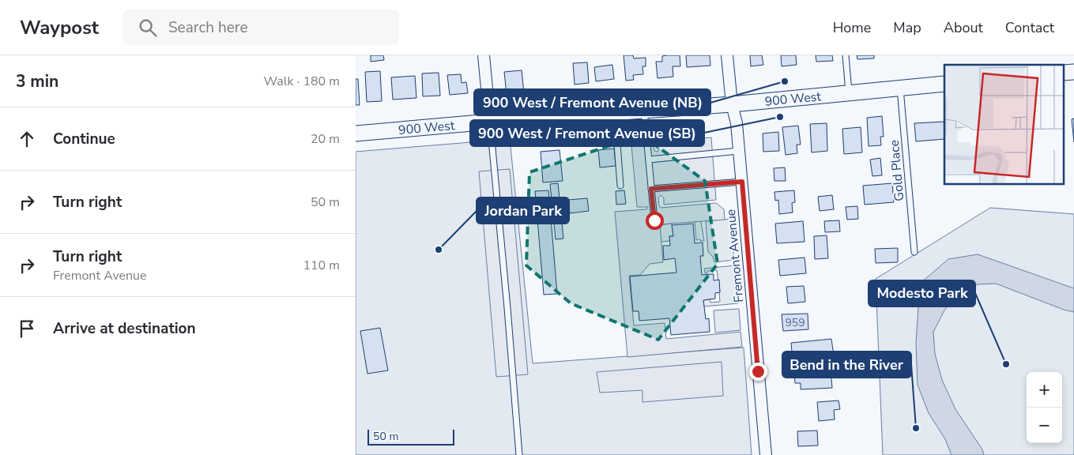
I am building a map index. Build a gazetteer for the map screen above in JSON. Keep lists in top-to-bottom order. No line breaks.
{"streets":{"main road":["900 West"],"street":["Fremont Avenue"],"lane":["Gold Place"]},"crossings":[["900 West","Gold Place"],["900 West","Fremont Avenue"]],"places":["900 West / Fremont Avenue (NB)","900 West / Fremont Avenue (SB)","Jordan Park","Modesto Park","Bend in the River"],"house_numbers":["959"],"scale_bar":"50 m","page":{"header":"Waypost","search":"Search here","nav":["Home","Map","About","Contact"],"heading":["3 min","Walk · 180 m"],"list":[["Continue","20 m"],["Turn right","50 m"],["Turn right","Fremont Avenue","110 m"],"Arrive at destination"],"map_buttons":["+","−"],"scale":"50 m"}}
